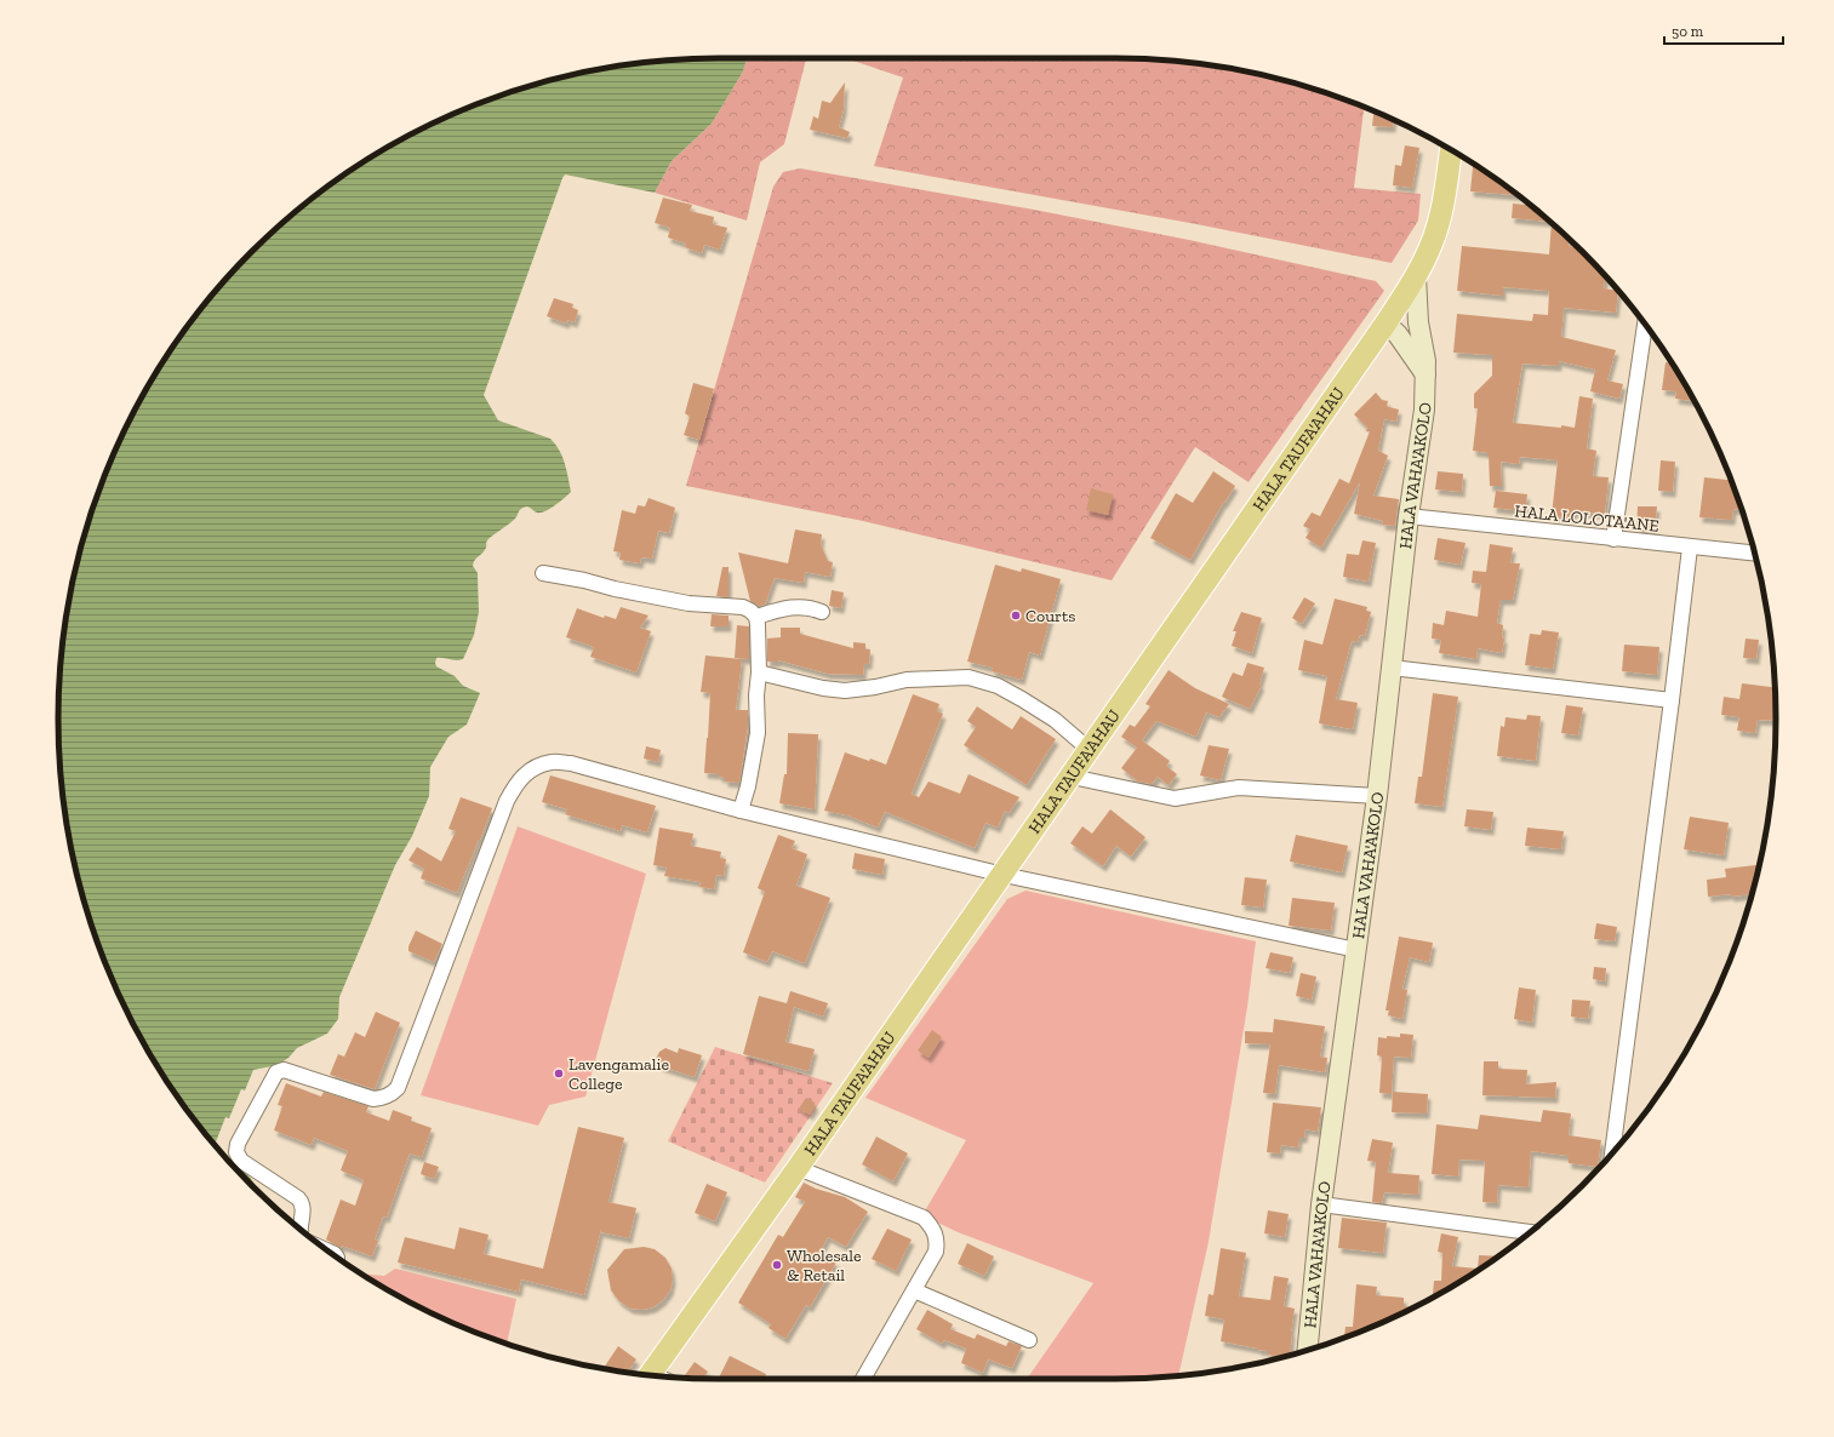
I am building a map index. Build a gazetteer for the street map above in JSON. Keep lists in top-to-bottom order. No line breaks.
{"streets":{"main road":["HALA TAUFA'AHAU","HALA VAHA'AKOLO"],"street":["HALA LOLOTA'ANE"]},"crossings":[["HALA TAUFA'AHAU","HALA VAHA'AKOLO"],["HALA VAHA'AKOLO","HALA LOLOTA'ANE"]],"places":["Courts","Lavengamalie College","Wholesale & Retail"],"scale_bar":"50 m"}
